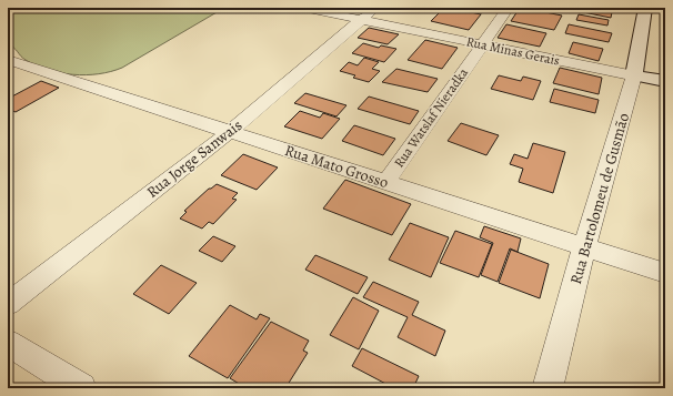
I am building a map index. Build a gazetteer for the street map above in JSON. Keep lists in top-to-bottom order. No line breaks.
{"streets":{"main road":["Rua Minas Gerais","Rua Bartolomeu de Gusmão"],"street":["Rua Watslaf Nieradka","Rua Jorge Sanwais","Rua Mato Grosso"]},"crossings":[["Rua Minas Gerais","Rua Watslaf Nieradka"],["Rua Minas Gerais","Rua Jorge Sanwais"],["Rua Minas Gerais","Rua Bartolomeu de Gusmão"],["Rua Watslaf Nieradka","Rua Mato Grosso"],["Rua Jorge Sanwais","Rua Mato Grosso"],["Rua Mato Grosso","Rua Bartolomeu de Gusmão"]]}
